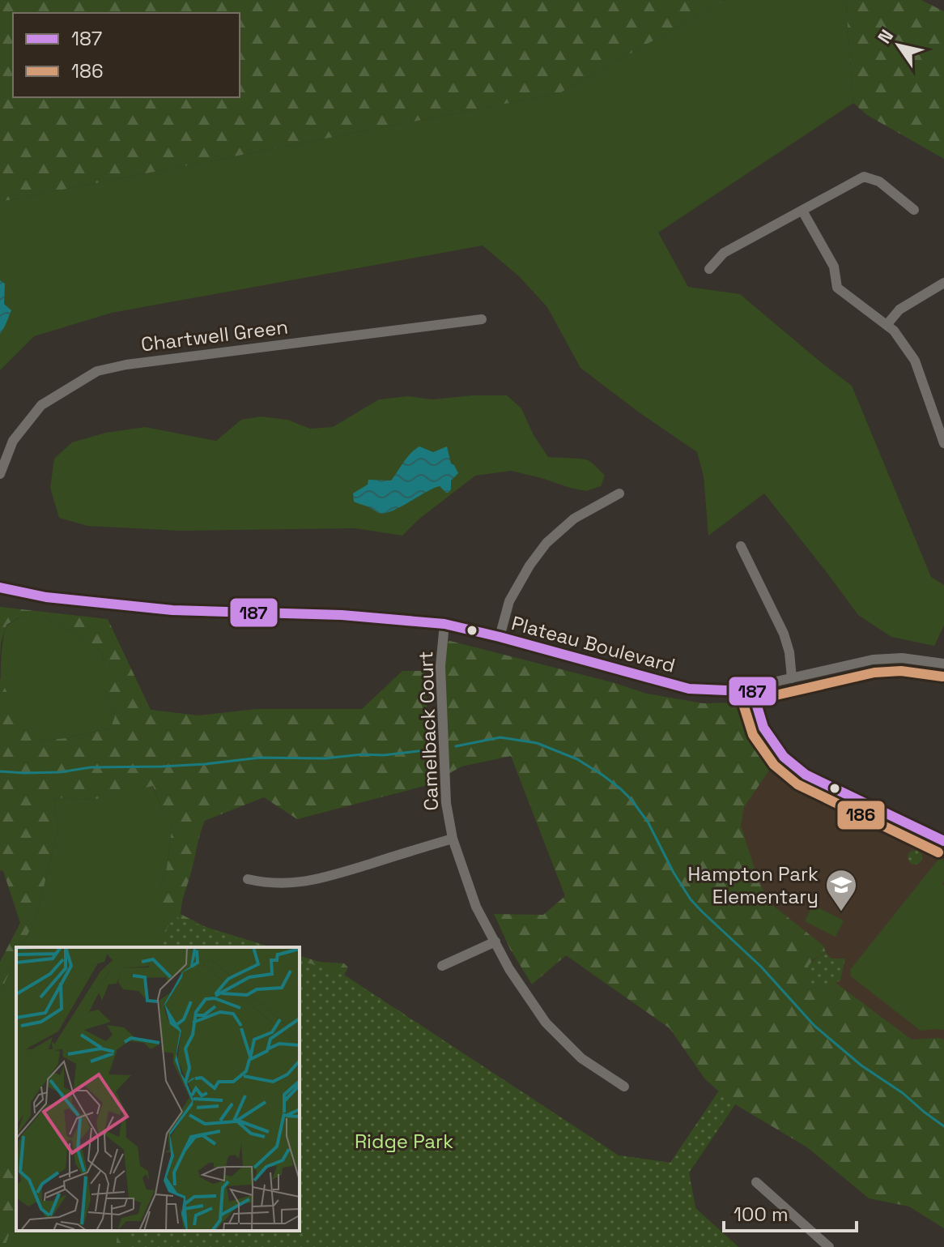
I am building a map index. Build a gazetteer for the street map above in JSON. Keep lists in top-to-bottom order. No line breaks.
{"streets":{"street":["Chartwell Green","Plateau Boulevard","Camelback Court"]},"crossings":[["Plateau Boulevard","Camelback Court"]],"parks":["Ridge Park"],"places":{"school or university":["Hampton Park Elementary"]},"lines":["transit line 187","transit line 186"],"legend":["187","186"],"scale_bar":"100 m","north":"top left"}
